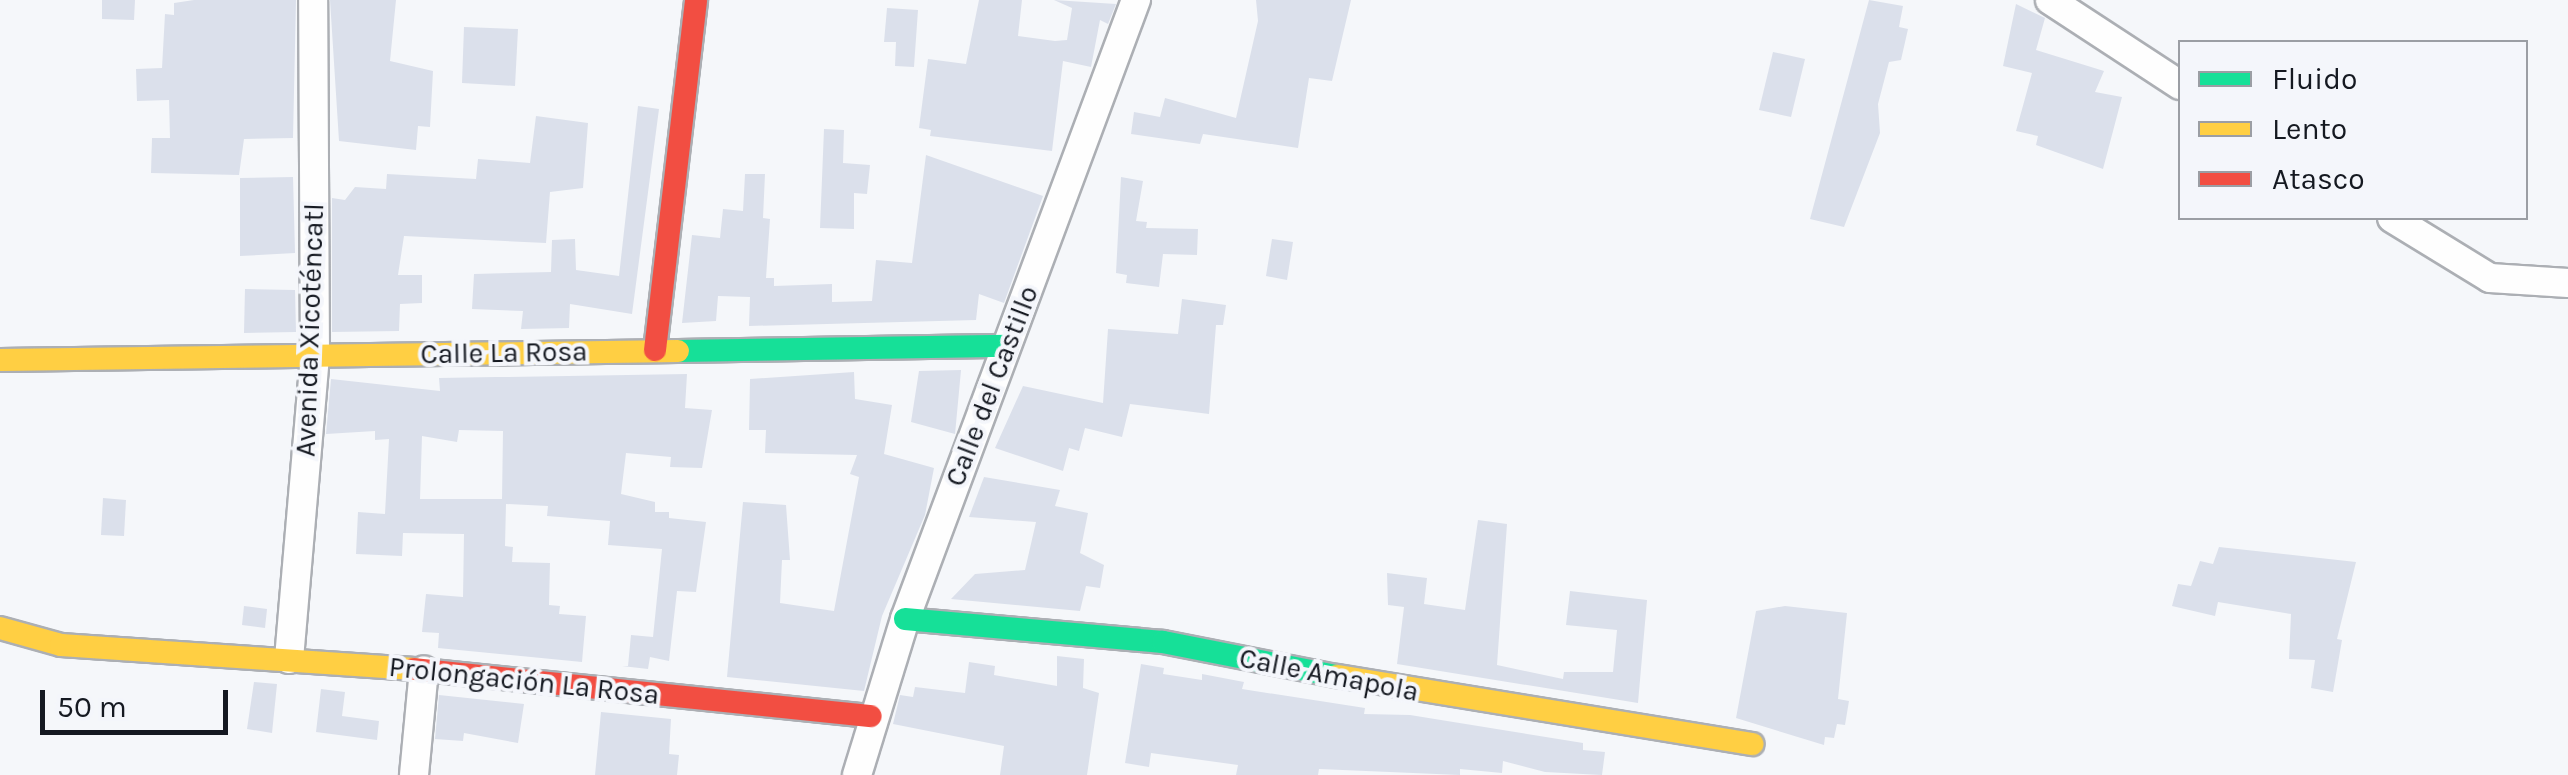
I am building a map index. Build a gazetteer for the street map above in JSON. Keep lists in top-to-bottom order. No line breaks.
{"streets":{"street":["Avenida Xicoténcatl","Calle La Rosa","Calle del Castillo","Calle Amapola","Prolongación La Rosa"]},"crossings":[["Avenida Xicoténcatl","Calle La Rosa"],["Avenida Xicoténcatl","Prolongación La Rosa"],["Calle La Rosa","Calle del Castillo"],["Calle del Castillo","Calle Amapola"],["Calle del Castillo","Prolongación La Rosa"]],"legend":["Fluido","Lento","Atasco"],"scale_bar":"50 m"}
